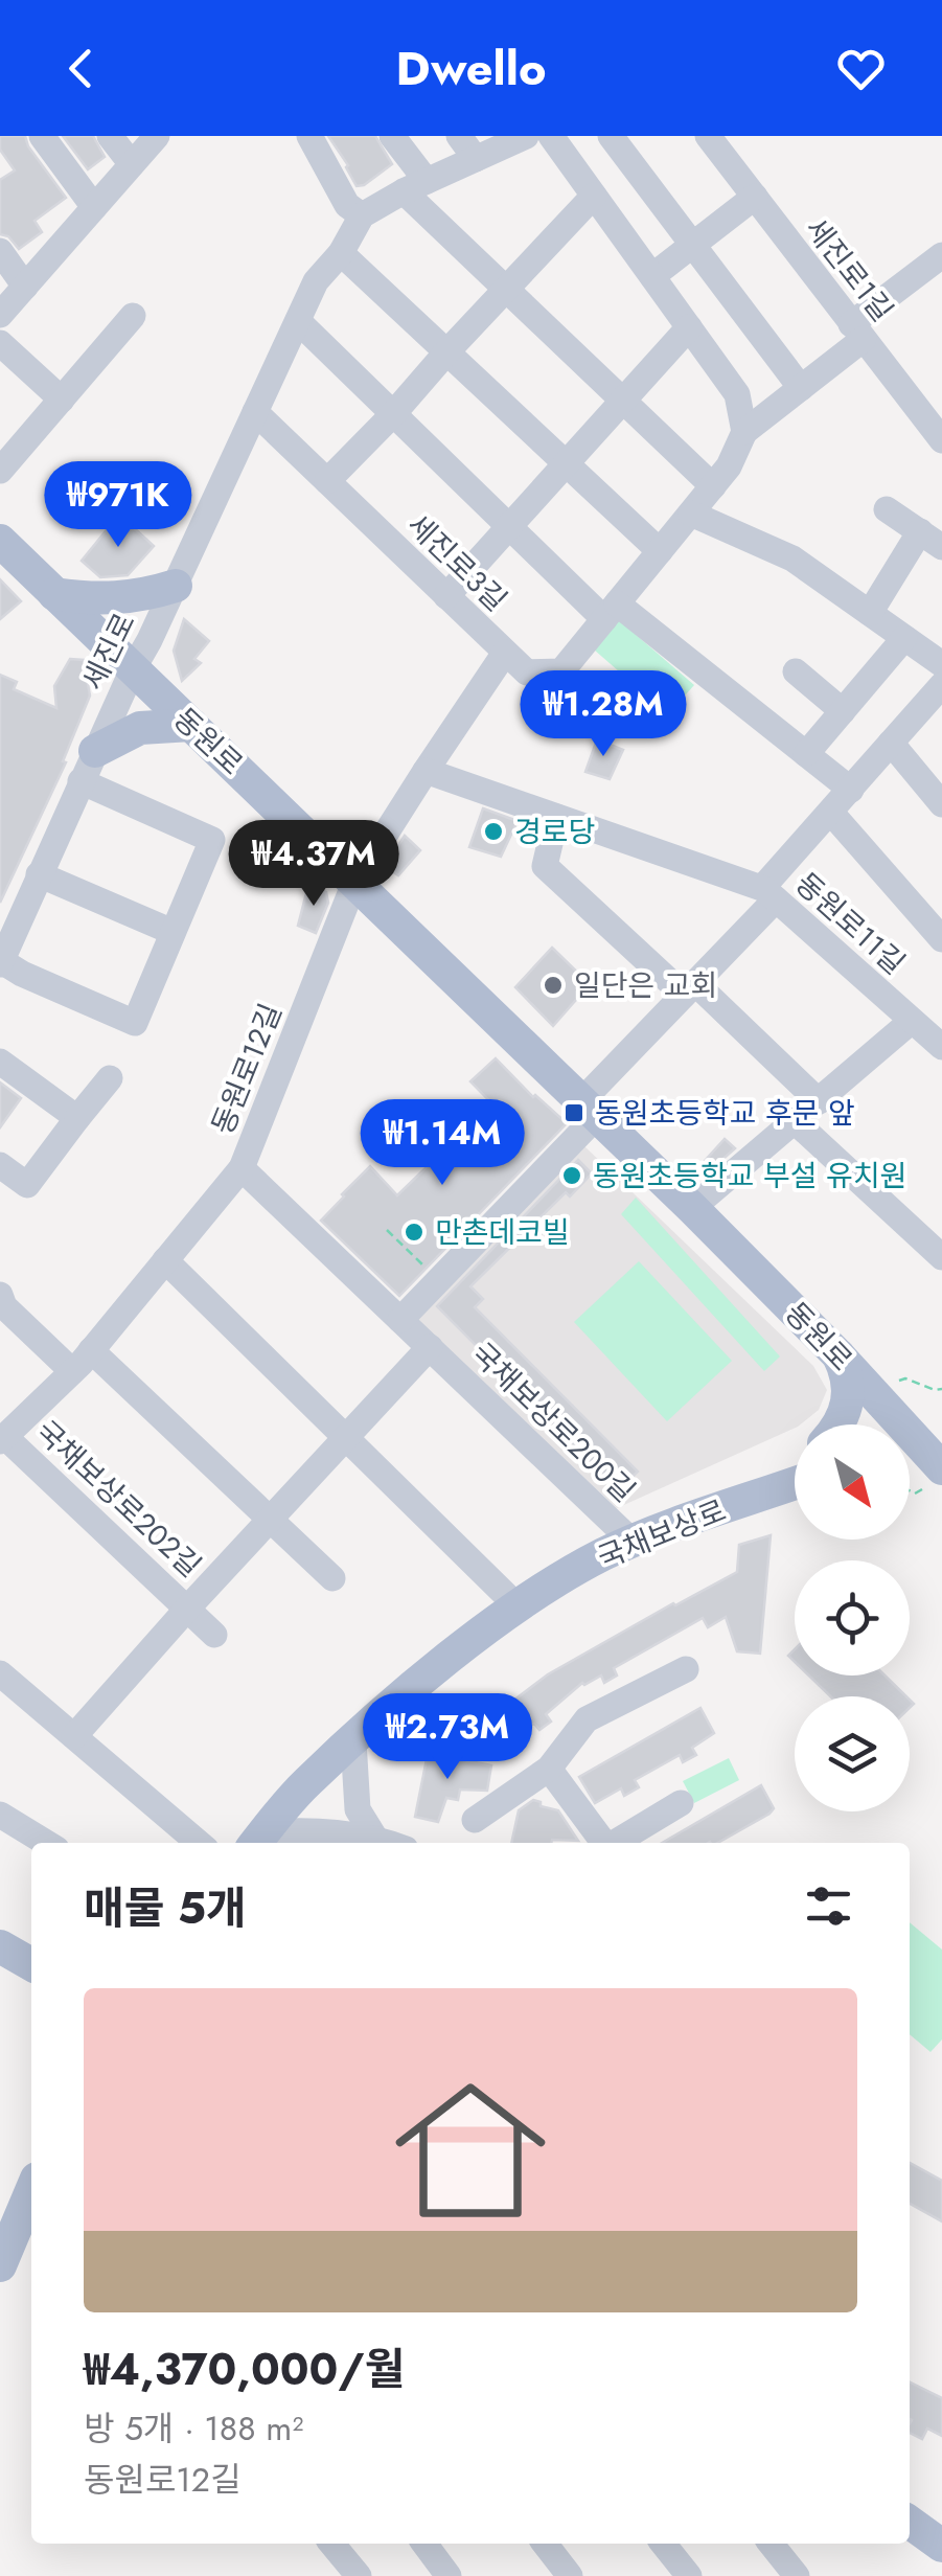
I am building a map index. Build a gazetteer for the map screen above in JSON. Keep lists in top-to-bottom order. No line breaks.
{"streets":{"main road":["동원로","국채보상로"],"street":["세진로1길","세진로3길","세진로","동원로11길","동원로12길","국채보상로200길","국채보상로202길"]},"crossings":[["세진로3길","세진로"],["세진로","동원로"],["동원로","동원로12길"],["동원로12길","국채보상로200길"],["동원로12길","국채보상로202길"],["국채보상로200길","국채보상로202길"],["국채보상로200길","국채보상로"]],"places":{"other":["경로당","일단은 교회","동원초등학교 부설 유치원","만촌데코빌"],"transit":["동원초등학교 후문 앞"]},"north":"bottom right","page":{"header":"Dwello","price":["₩971K","₩1.28M","₩4.37M","₩1.14M","₩2.73M"],"heading":"매물 5개","list":[{"name":"₩4,370,000/월","note":"방 5개 · 188 m² · 동원로12길"}]}}
